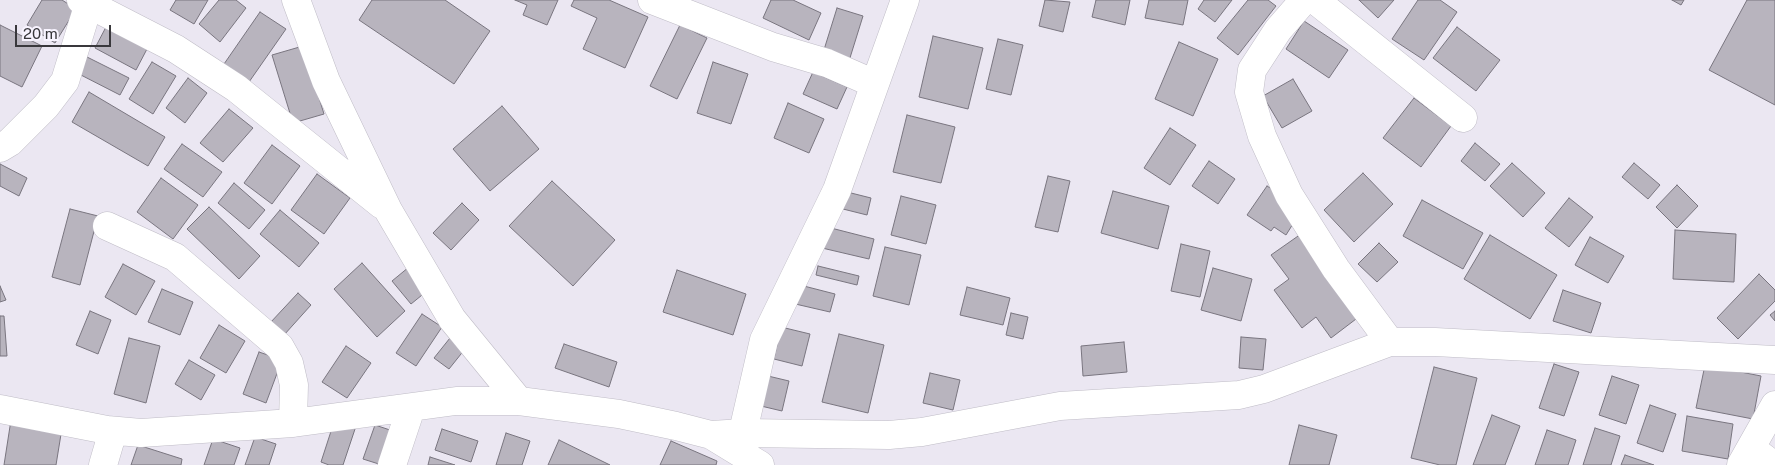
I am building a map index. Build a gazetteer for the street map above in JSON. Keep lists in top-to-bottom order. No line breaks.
{"scale_bar":"20 m"}
